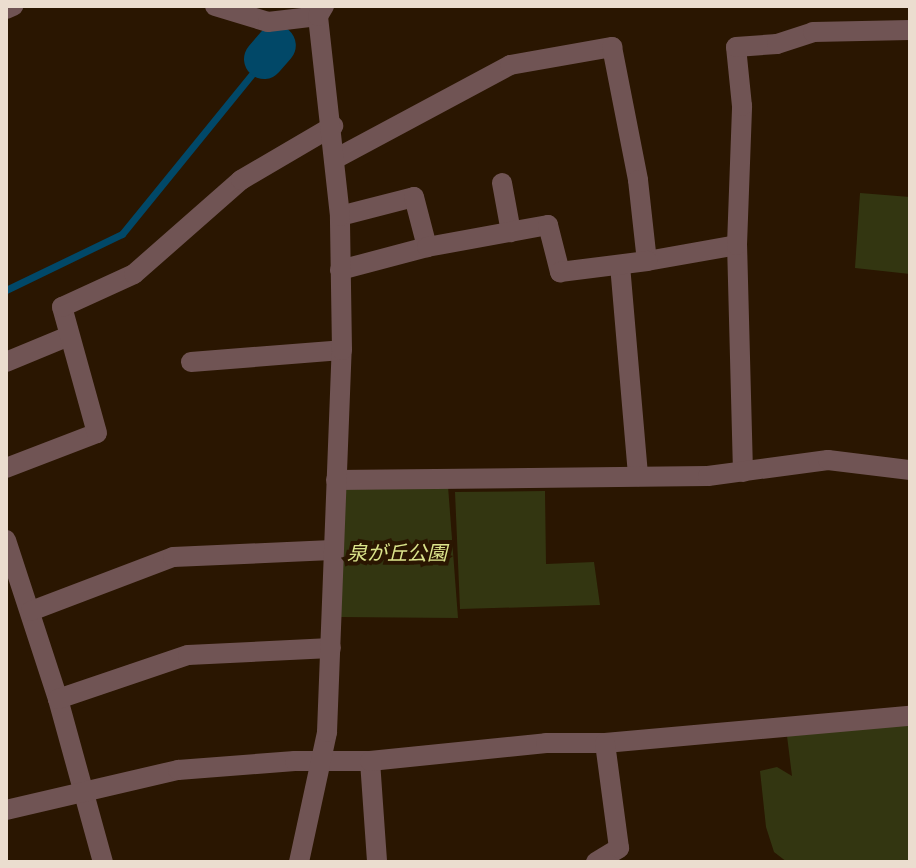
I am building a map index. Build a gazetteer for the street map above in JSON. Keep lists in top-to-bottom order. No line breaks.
{"parks":["泉が丘公園"]}
